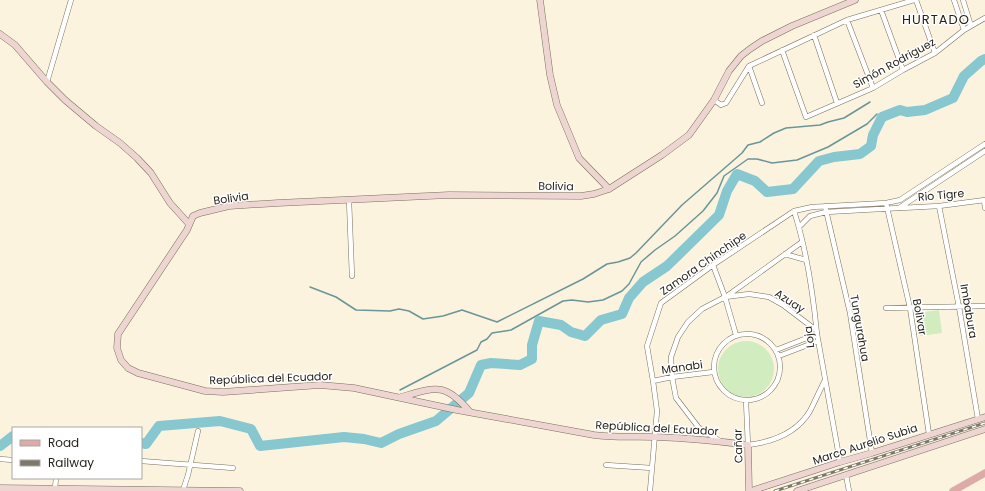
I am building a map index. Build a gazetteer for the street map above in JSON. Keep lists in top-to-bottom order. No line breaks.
{"streets":{"street":["Simón Rodriguez","Bolivia","Rio Tigre","Zamora Chinchipe","Azuay","Imbabura","Bolivar","Tungurahua","Loja","Manabi","República del Ecuador","Marco Aurelio Subia","Cañar"]},"crossings":[["Bolivia","República del Ecuador"],["Rio Tigre","Imbabura"],["Rio Tigre","Bolivar"],["Rio Tigre","Tungurahua"],["Rio Tigre","Loja"],["Zamora Chinchipe","Loja"],["Zamora Chinchipe","Manabi"],["Zamora Chinchipe","República del Ecuador"],["Azuay","Loja"],["Azuay","Manabi"],["Azuay","República del Ecuador"],["Imbabura","Marco Aurelio Subia"],["Bolivar","Marco Aurelio Subia"],["Tungurahua","Marco Aurelio Subia"],["Loja","Marco Aurelio Subia"],["Manabi","Cañar"],["República del Ecuador","Cañar"],["Marco Aurelio Subia","Cañar"]],"districts":["HURTADO"],"legend":["Road","Railway"]}
